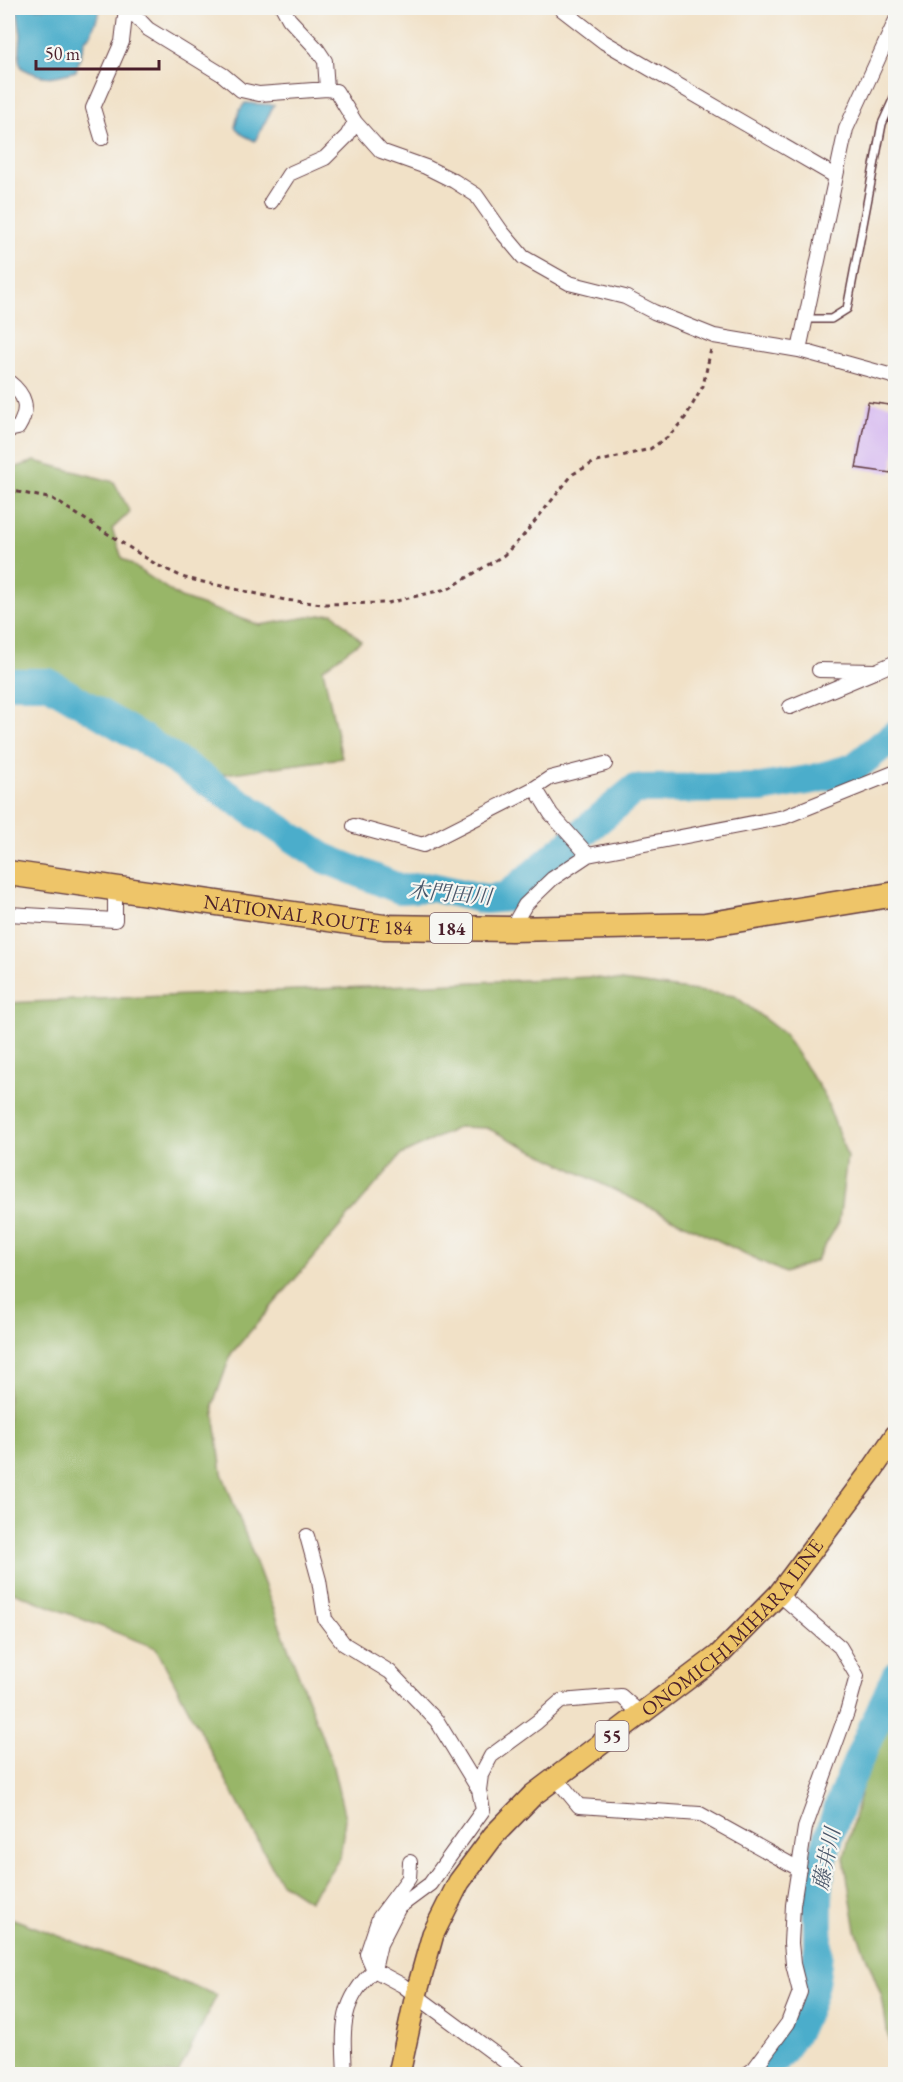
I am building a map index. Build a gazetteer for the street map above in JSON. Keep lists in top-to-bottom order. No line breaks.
{"streets":{"highway":["NATIONAL ROUTE 184","184"],"main road":["ONOMICHI MIHARA LINE","55"]},"water":["木門田川","藤井川"],"scale_bar":"50 m"}
